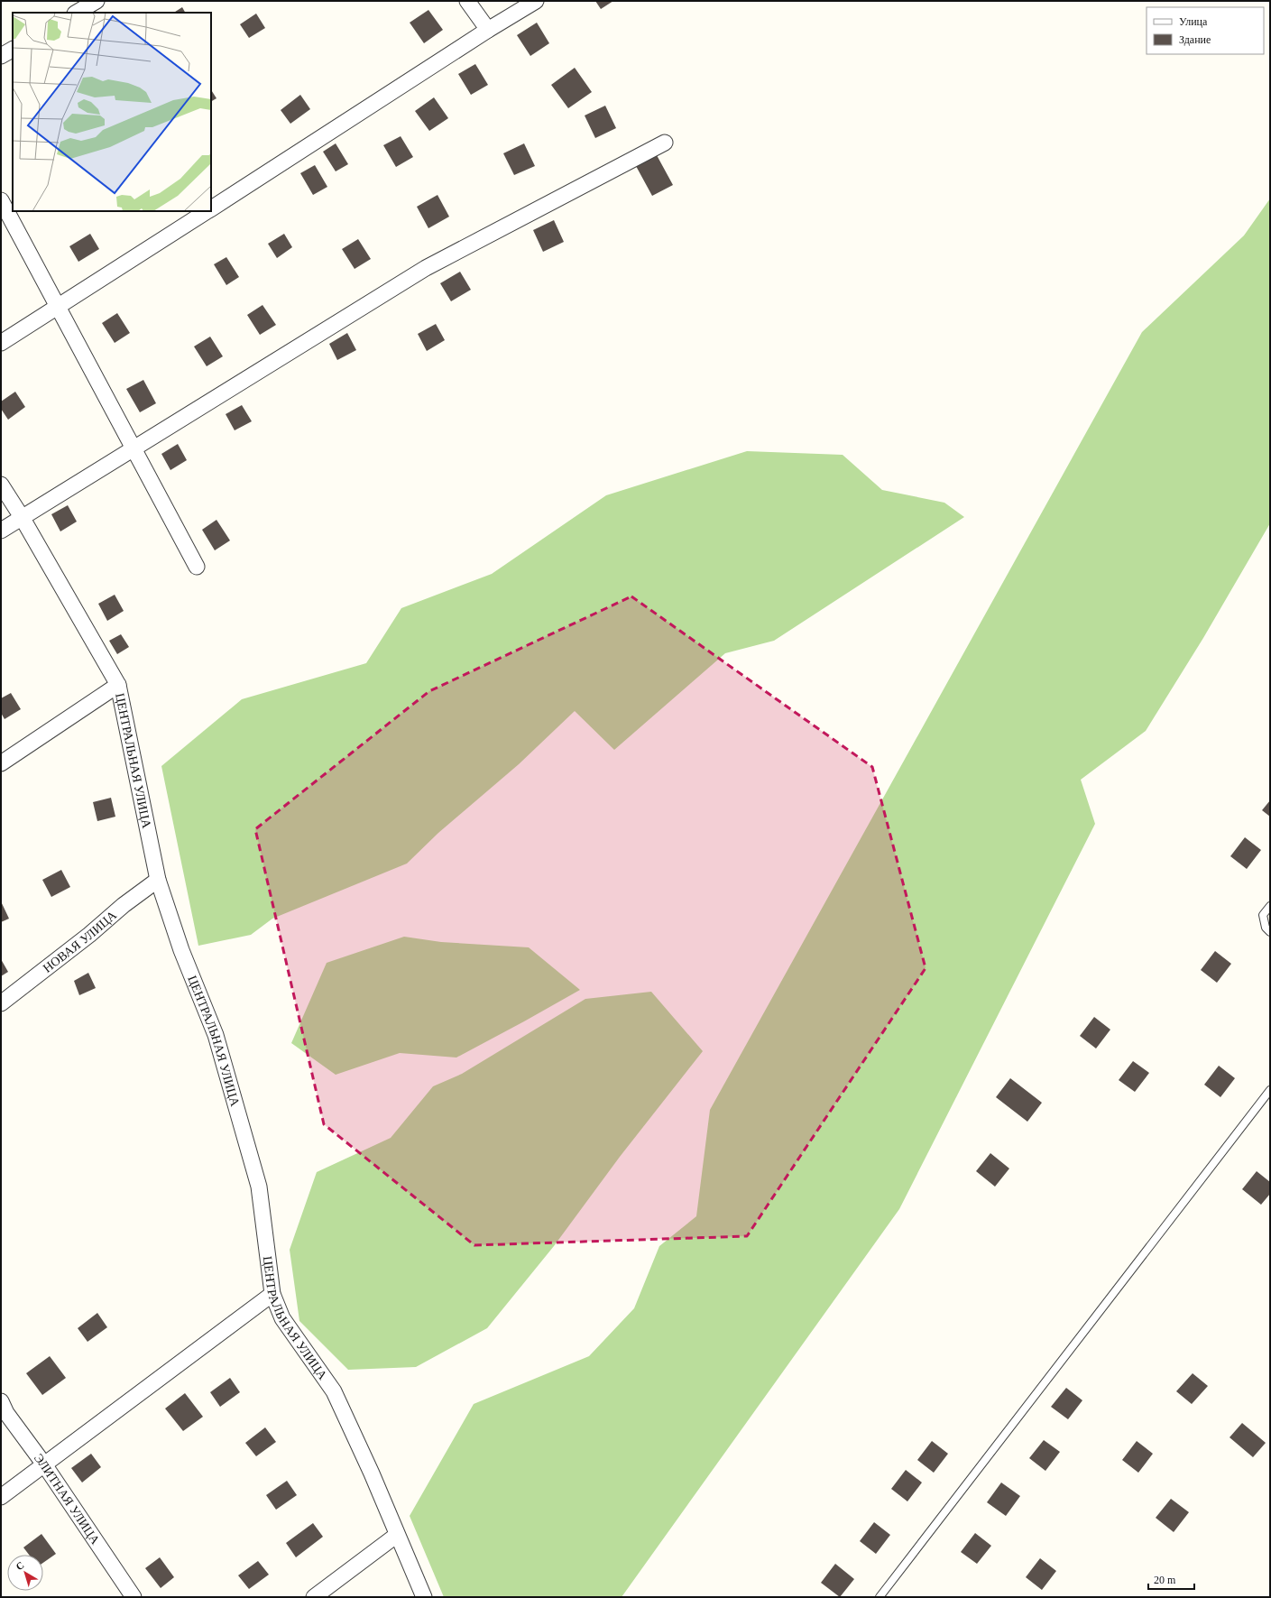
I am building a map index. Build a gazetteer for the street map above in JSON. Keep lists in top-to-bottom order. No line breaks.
{"streets":{"street":["ЦЕНТРАЛЬНАЯ УЛИЦА","НОВАЯ УЛИЦА","ЭЛИТНАЯ УЛИЦА"]},"crossings":[["ЦЕНТРАЛЬНАЯ УЛИЦА","НОВАЯ УЛИЦА"]],"legend":["Улица","Здание"],"scale_bar":"20 m","north":"top left"}
